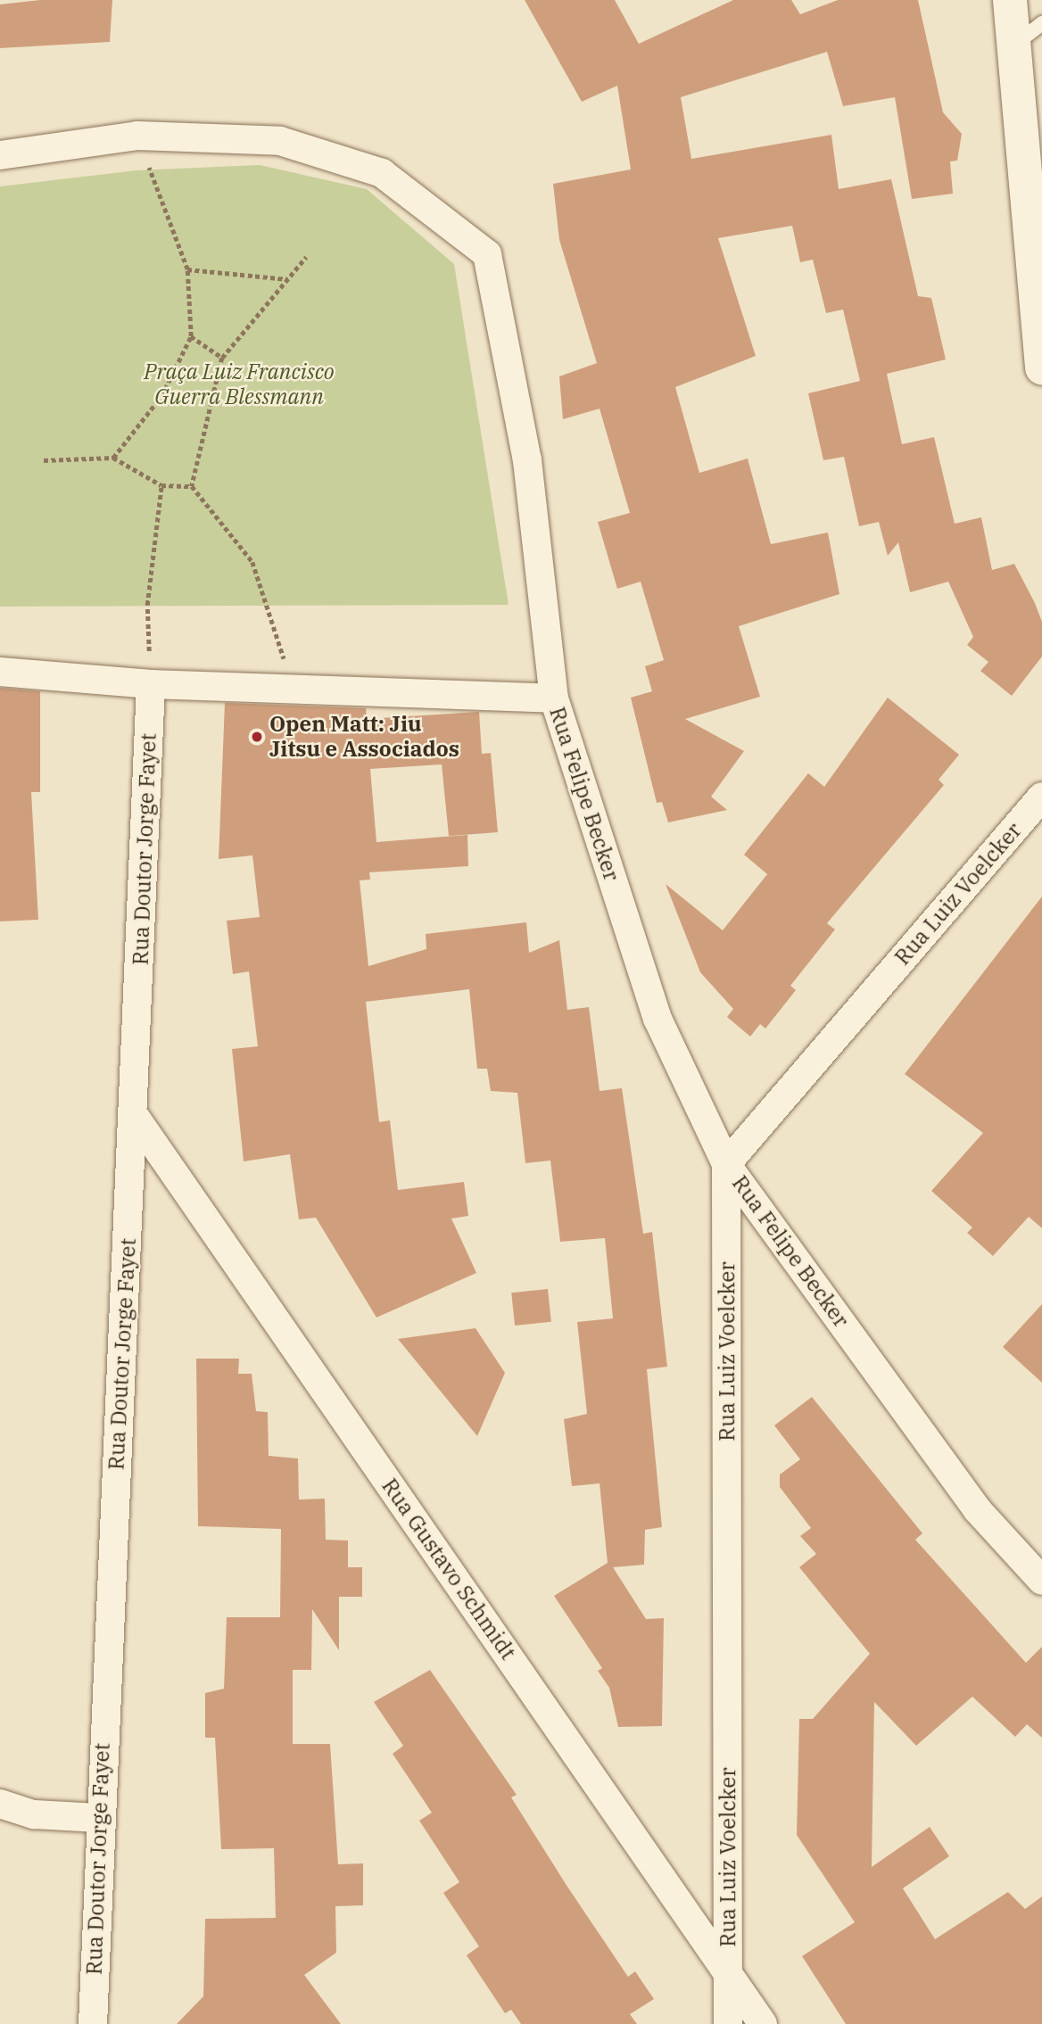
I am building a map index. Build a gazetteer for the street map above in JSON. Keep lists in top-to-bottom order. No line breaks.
{"streets":{"street":["Rua Felipe Becker","Rua Doutor Jorge Fayet","Rua Luiz Voelcker","Rua Gustavo Schmidt"]},"crossings":[["Rua Felipe Becker","Rua Luiz Voelcker"],["Rua Doutor Jorge Fayet","Rua Gustavo Schmidt"],["Rua Luiz Voelcker","Rua Gustavo Schmidt"]],"parks":["Praça Luiz Francisco Guerra Blessmann"],"places":["Open Matt: Jiu Jitsu e Associados"]}
